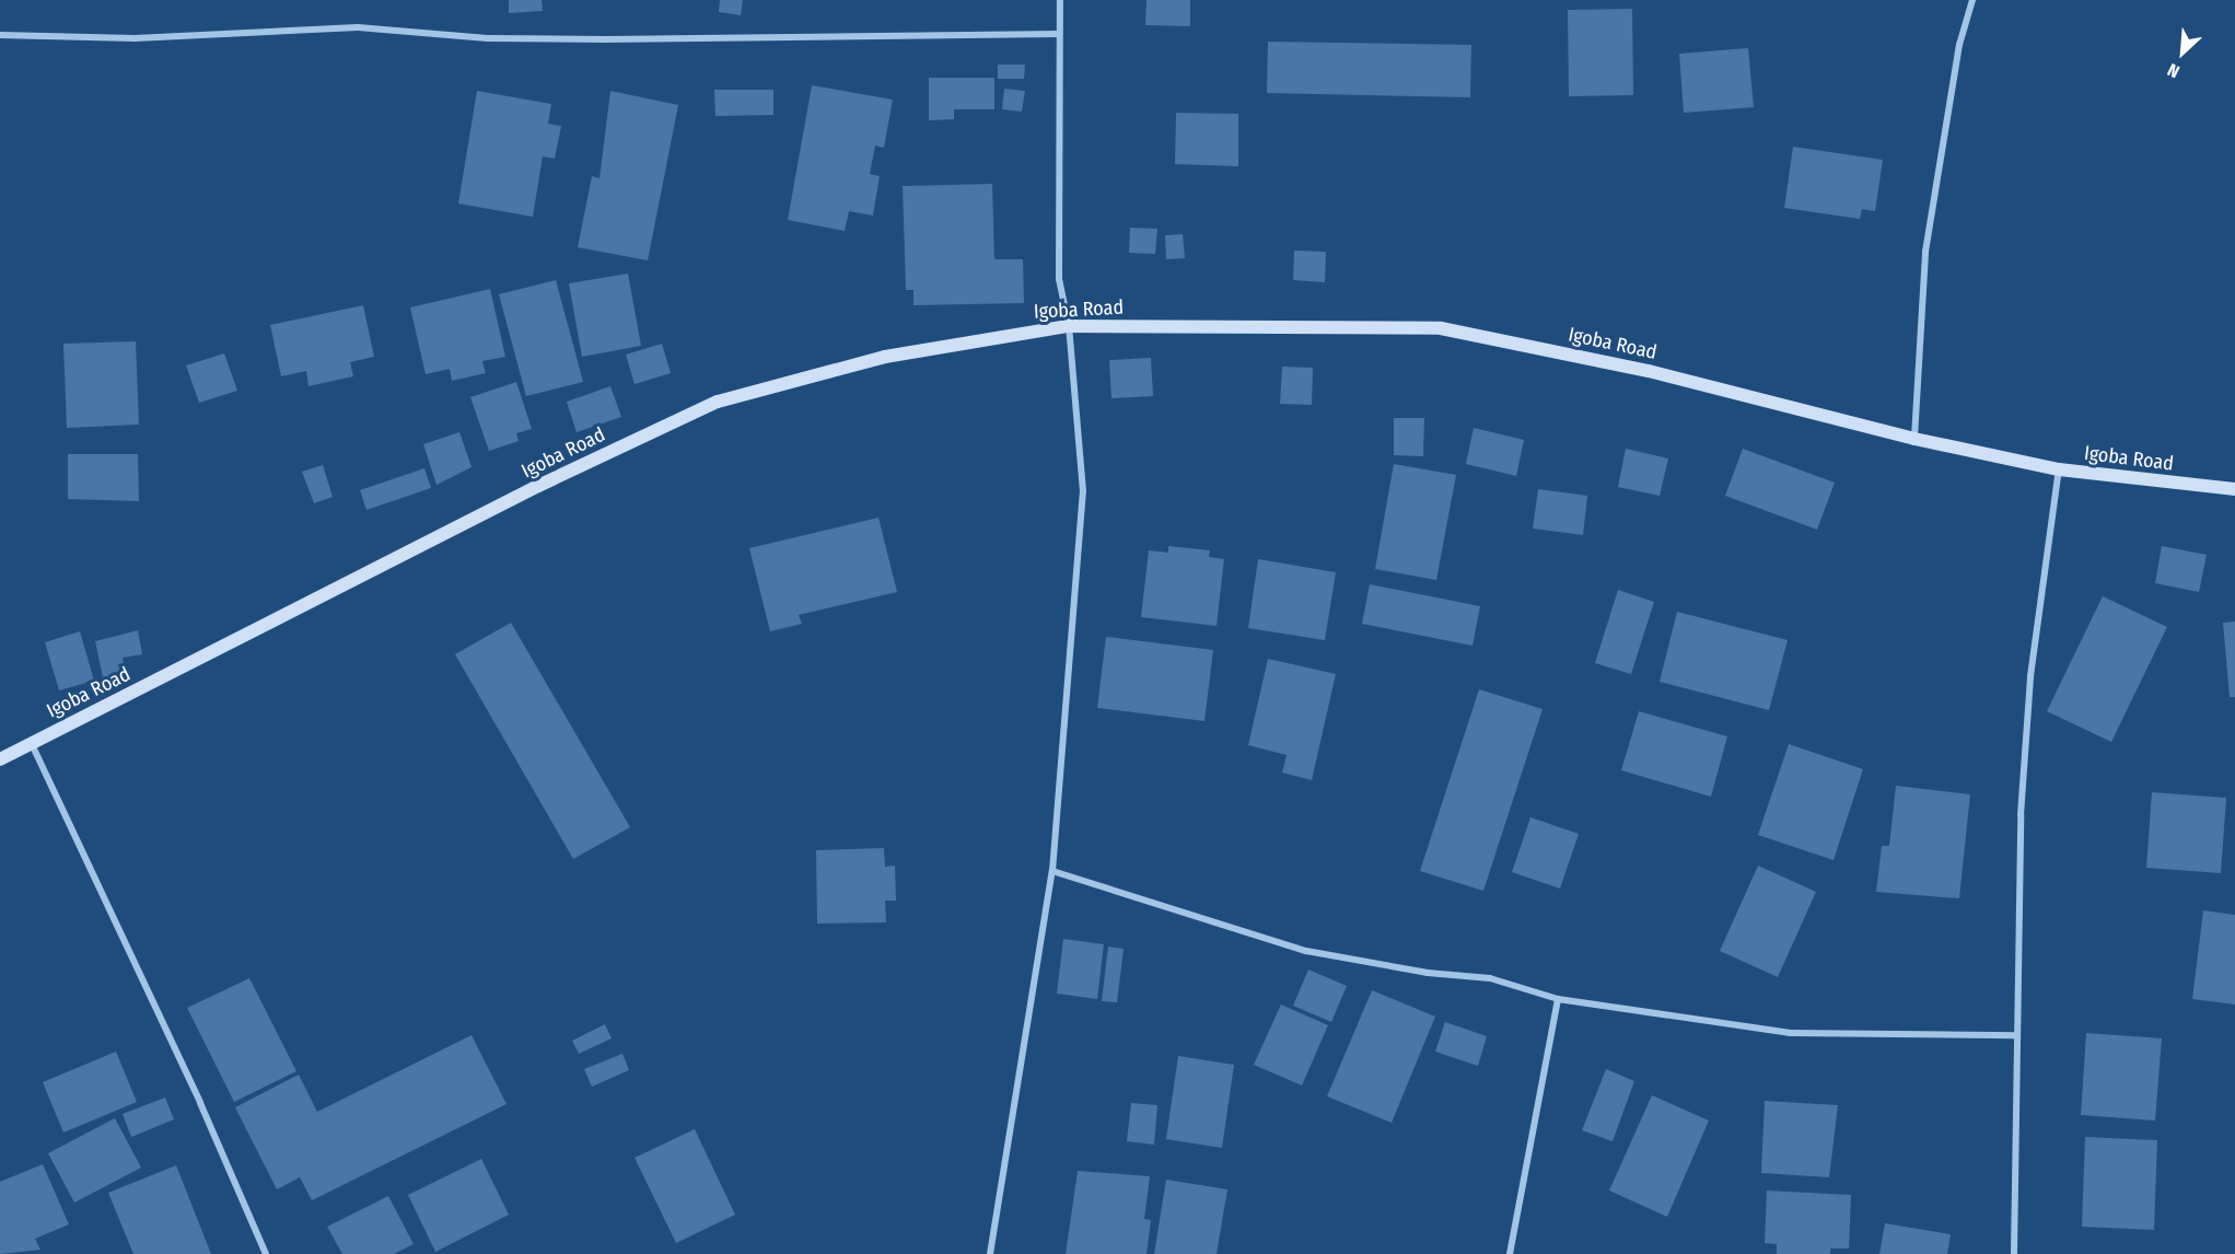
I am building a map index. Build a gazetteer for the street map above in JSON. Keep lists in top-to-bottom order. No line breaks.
{"streets":{"street":["Igoba Road"]},"north":"bottom left"}
